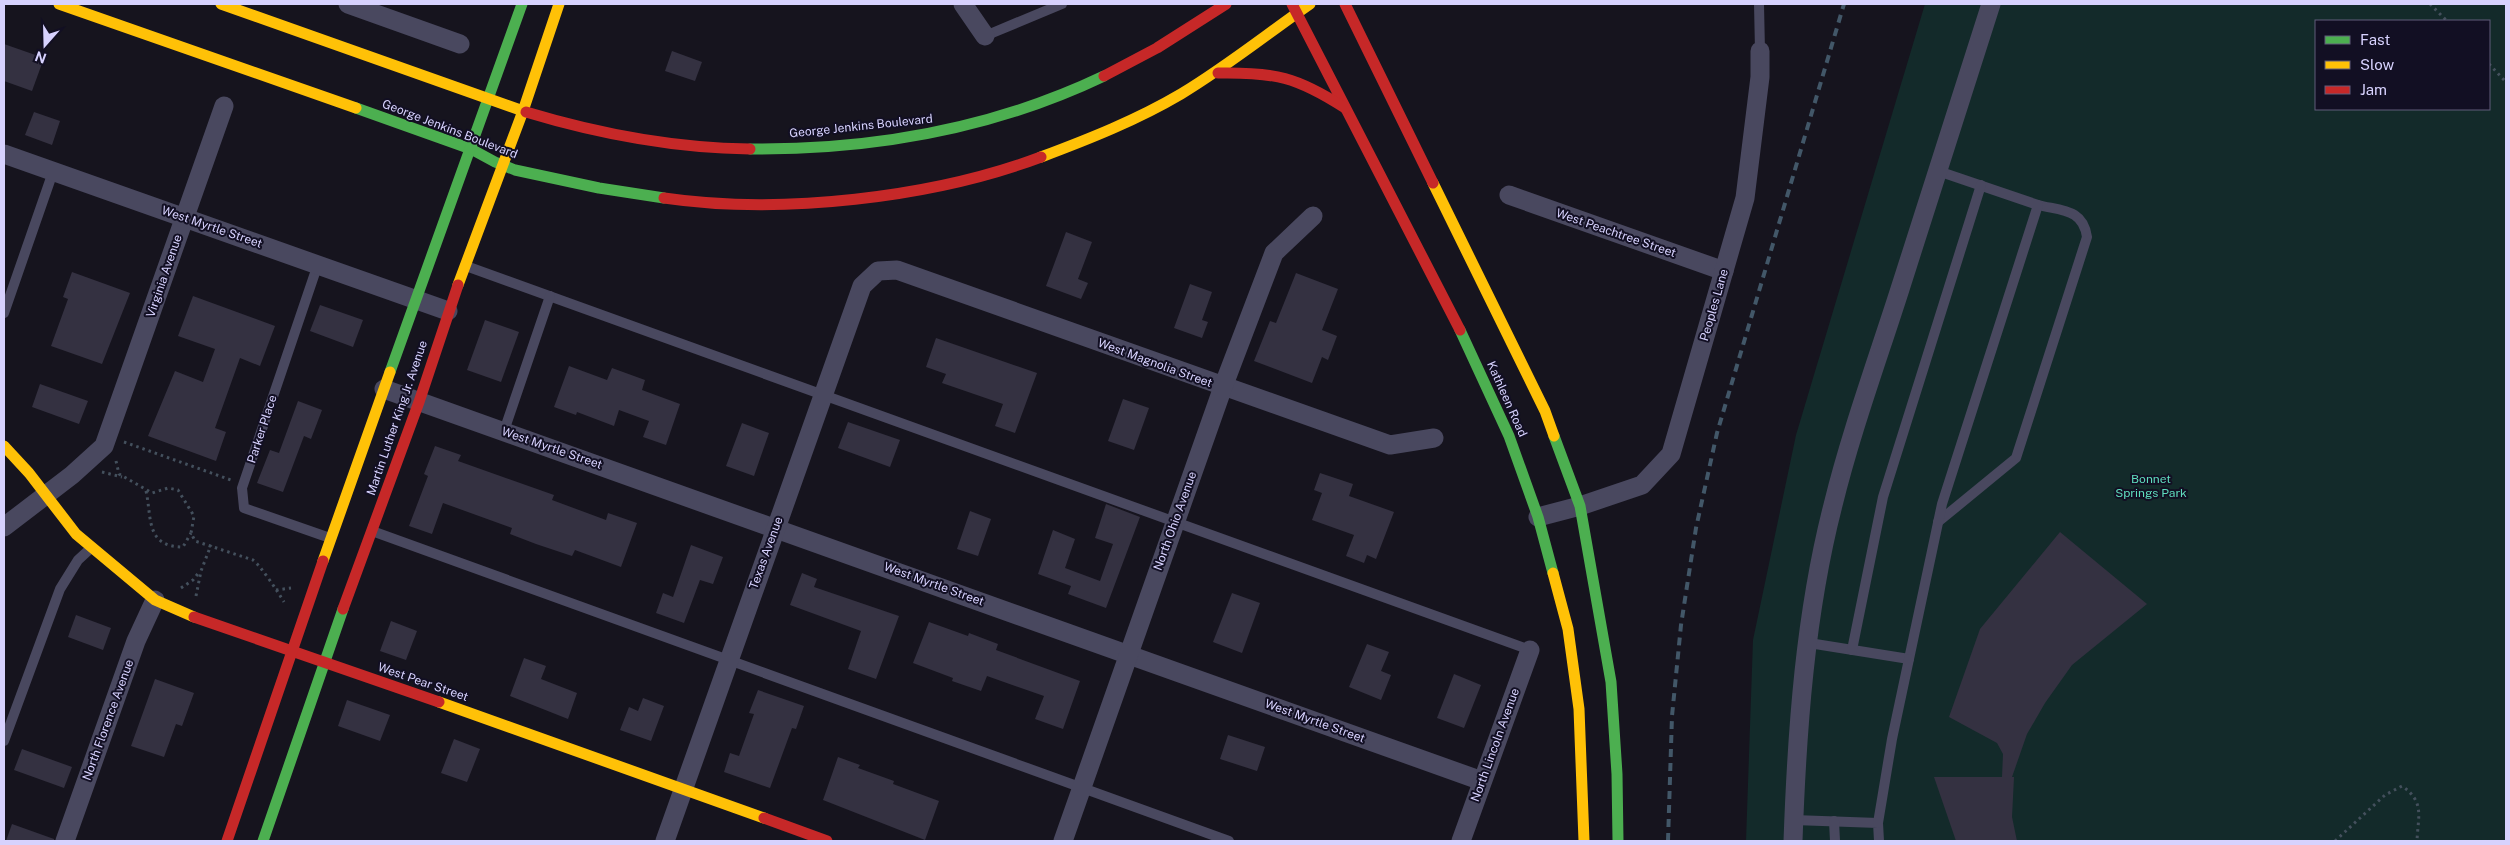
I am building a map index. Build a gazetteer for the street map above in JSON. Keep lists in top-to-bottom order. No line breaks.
{"streets":{"main road":["George Jenkins Boulevard","Kathleen Road","Martin Luther King Jr. Avenue","West Pear Street"],"street":["West Myrtle Street","West Peachtree Street","Virginia Avenue","Peoples Lane","West Magnolia Street","North Ohio Avenue","Texas Avenue","North Florence Avenue","North Lincoln Avenue"],"lane":["Parker Place"]},"crossings":[["George Jenkins Boulevard","Kathleen Road"],["George Jenkins Boulevard","Martin Luther King Jr. Avenue"],["West Myrtle Street","Virginia Avenue"],["West Myrtle Street","Martin Luther King Jr. Avenue"],["West Myrtle Street","Parker Place"],["West Myrtle Street","North Ohio Avenue"],["West Myrtle Street","Texas Avenue"],["West Myrtle Street","North Lincoln Avenue"],["West Peachtree Street","Peoples Lane"],["Peoples Lane","Kathleen Road"],["West Magnolia Street","North Ohio Avenue"],["West Magnolia Street","Texas Avenue"],["Martin Luther King Jr. Avenue","Parker Place"],["Martin Luther King Jr. Avenue","West Pear Street"],["Texas Avenue","West Pear Street"],["West Pear Street","North Florence Avenue"]],"parks":["Bonnet Springs Park"],"legend":["Fast","Slow","Jam"],"north":"bottom"}
